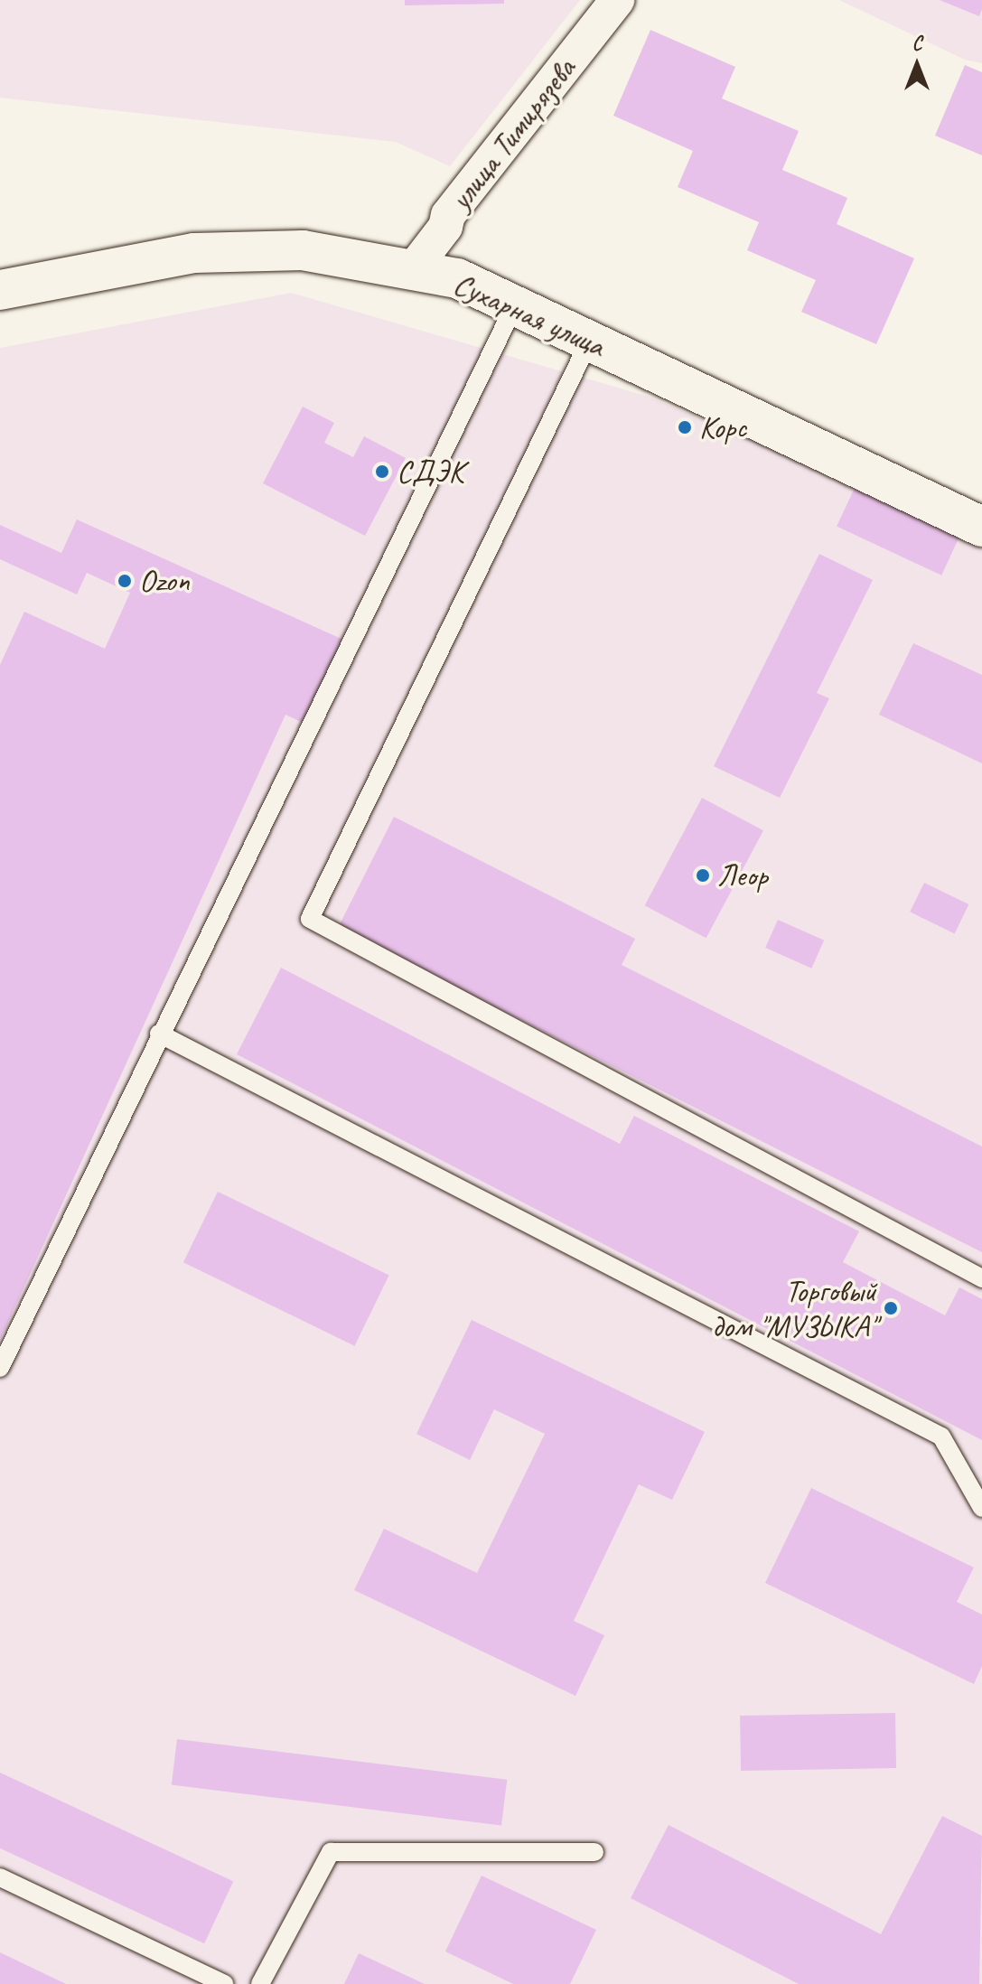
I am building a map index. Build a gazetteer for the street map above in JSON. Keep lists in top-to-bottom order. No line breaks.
{"streets":{"street":["улица Тимирязева","Сухарная улица"]},"crossings":[["улица Тимирязева","Сухарная улица"]],"places":["Корс","СДЭК","Ozon","Леор","Торговый дом \"МУЗЫКА\""],"north":"top"}
